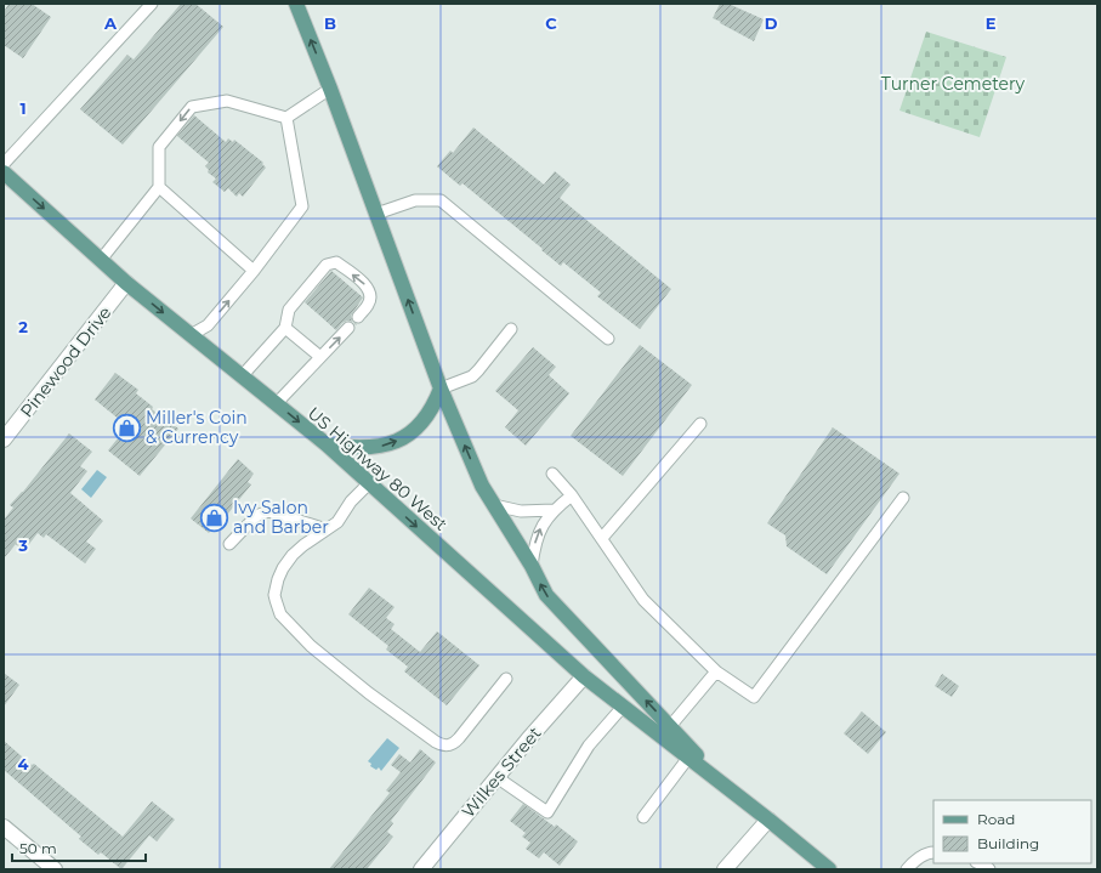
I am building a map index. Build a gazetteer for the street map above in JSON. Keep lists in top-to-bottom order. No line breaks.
{"streets":{"main road":["US Highway 80 West"],"street":["Pinewood Drive","Wilkes Street"]},"crossings":[["Pinewood Drive","US Highway 80 West"],["US Highway 80 West","Wilkes Street"]],"parks":["Turner Cemetery"],"places":{"shop":["Miller's Coin & Currency","Ivy Salon and Barber"]},"legend":["Road","Building"],"scale_bar":"50 m","grid":{"columns":["A","B","C","D","E"],"rows":["1","2","3","4"]}}
